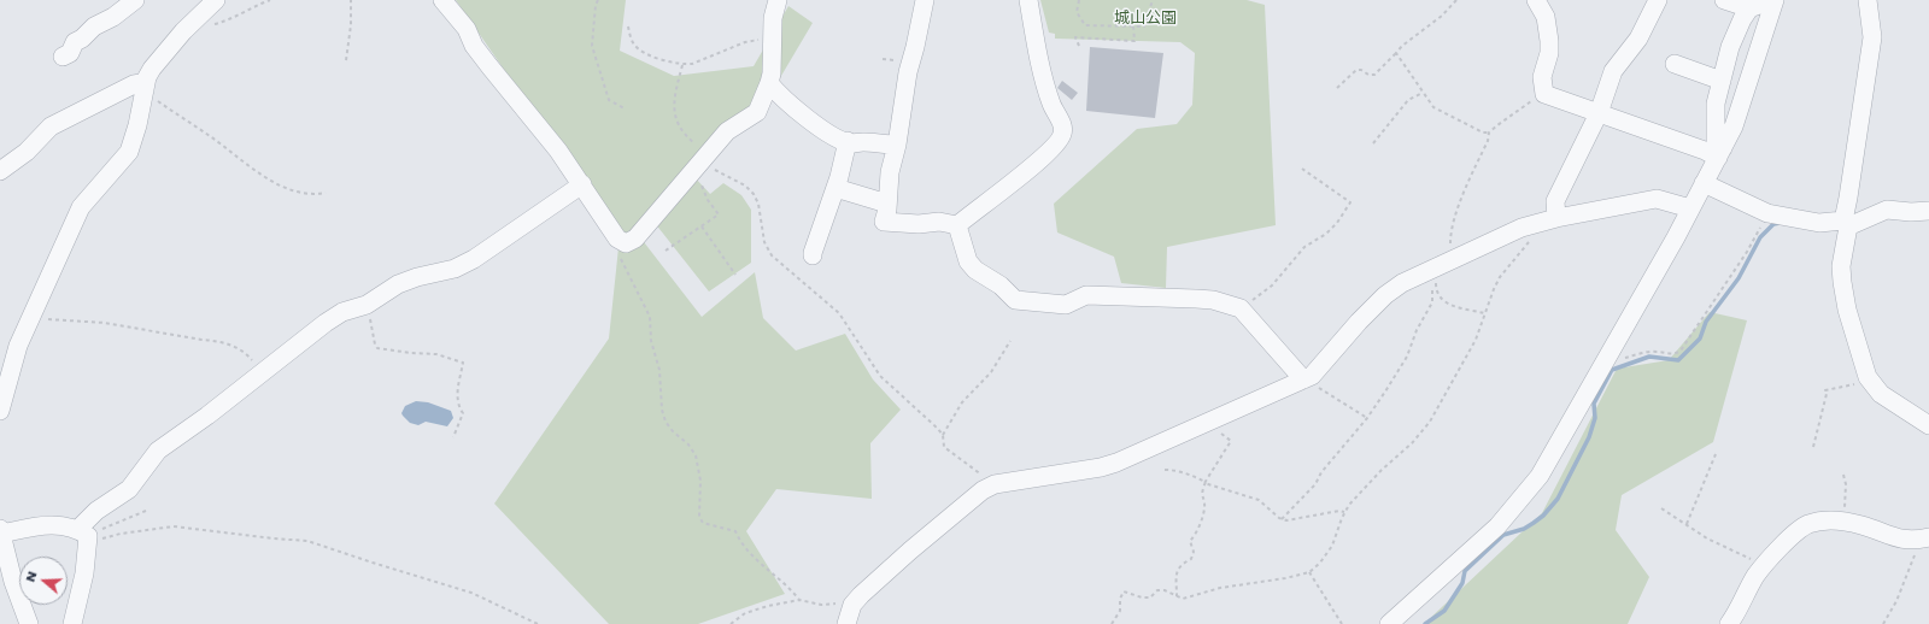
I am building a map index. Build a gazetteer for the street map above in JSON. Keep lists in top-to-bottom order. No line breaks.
{"parks":["城山公園"],"north":"left"}
